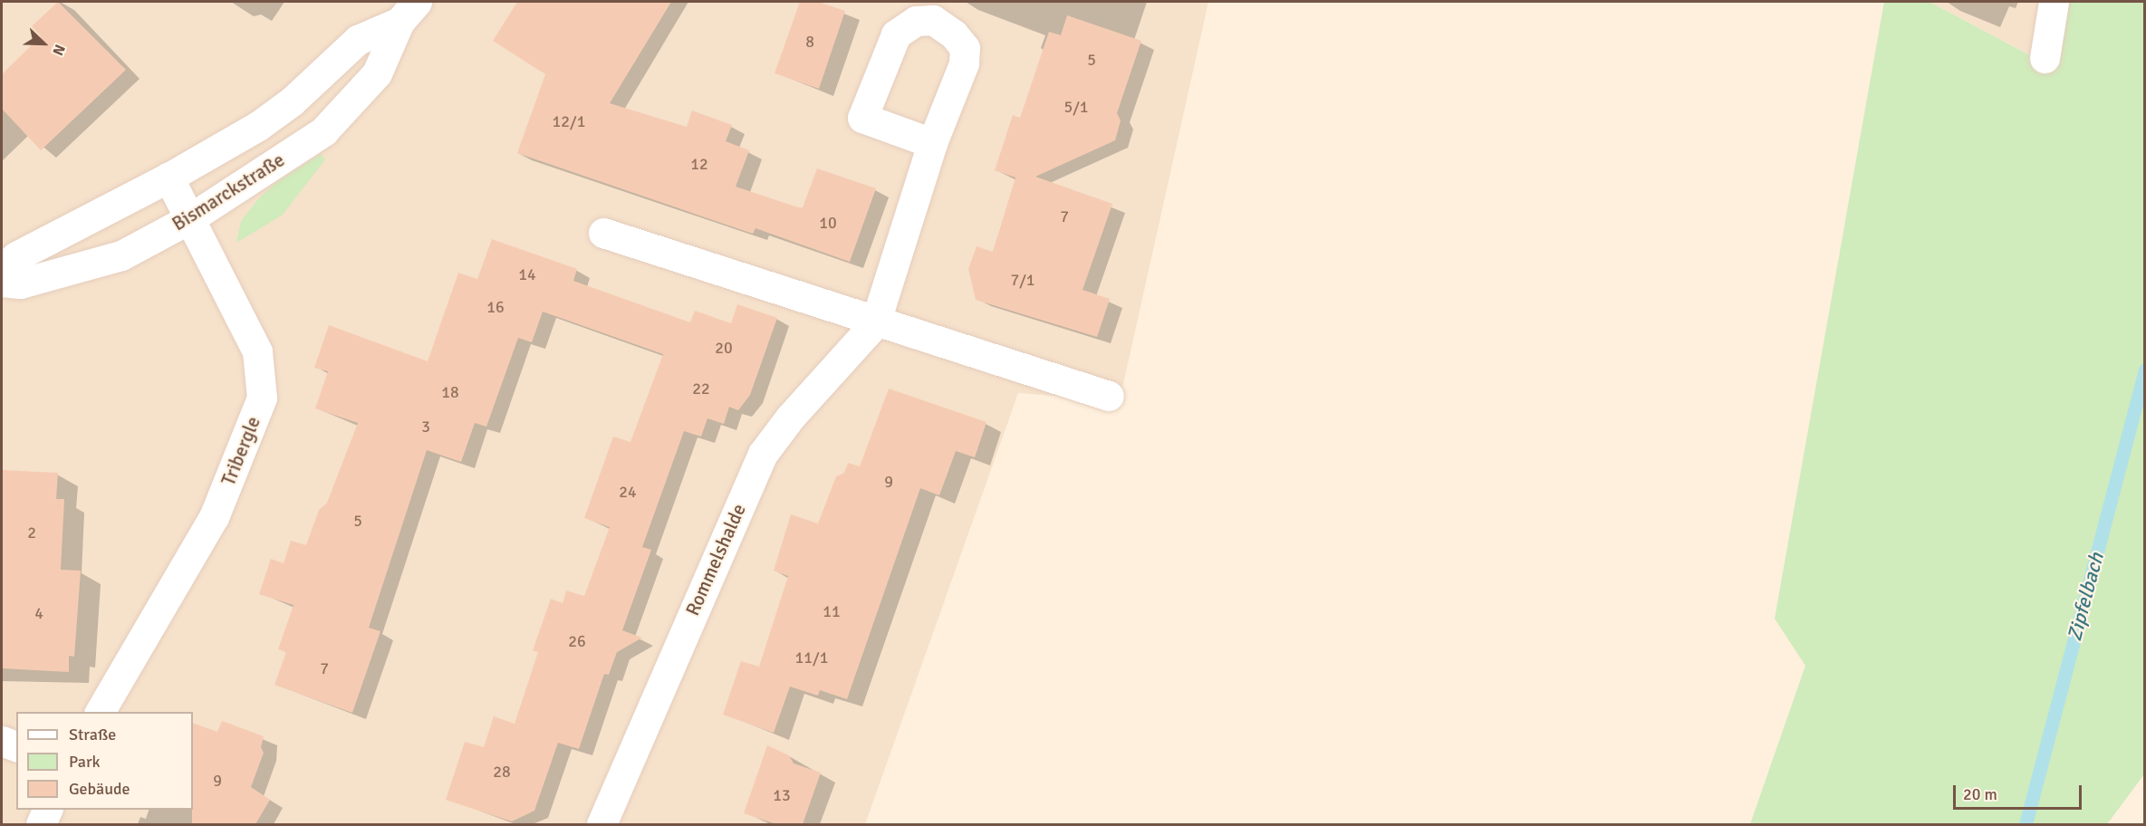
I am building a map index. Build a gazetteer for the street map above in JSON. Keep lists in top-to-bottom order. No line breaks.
{"streets":{"street":["Bismarckstraße","Tribergle","Rommelshalde"]},"crossings":[["Bismarckstraße","Tribergle"]],"water":["Zipfelbach"],"house_numbers":["8","5","5/1","12/1","12","7","10","14","7/1","16","20","22","18","3","9","24","5","2","11","4","26","11/1","7","28","9","13"],"legend":["Straße","Park","Gebäude"],"scale_bar":"20 m","north":"bottom right"}
